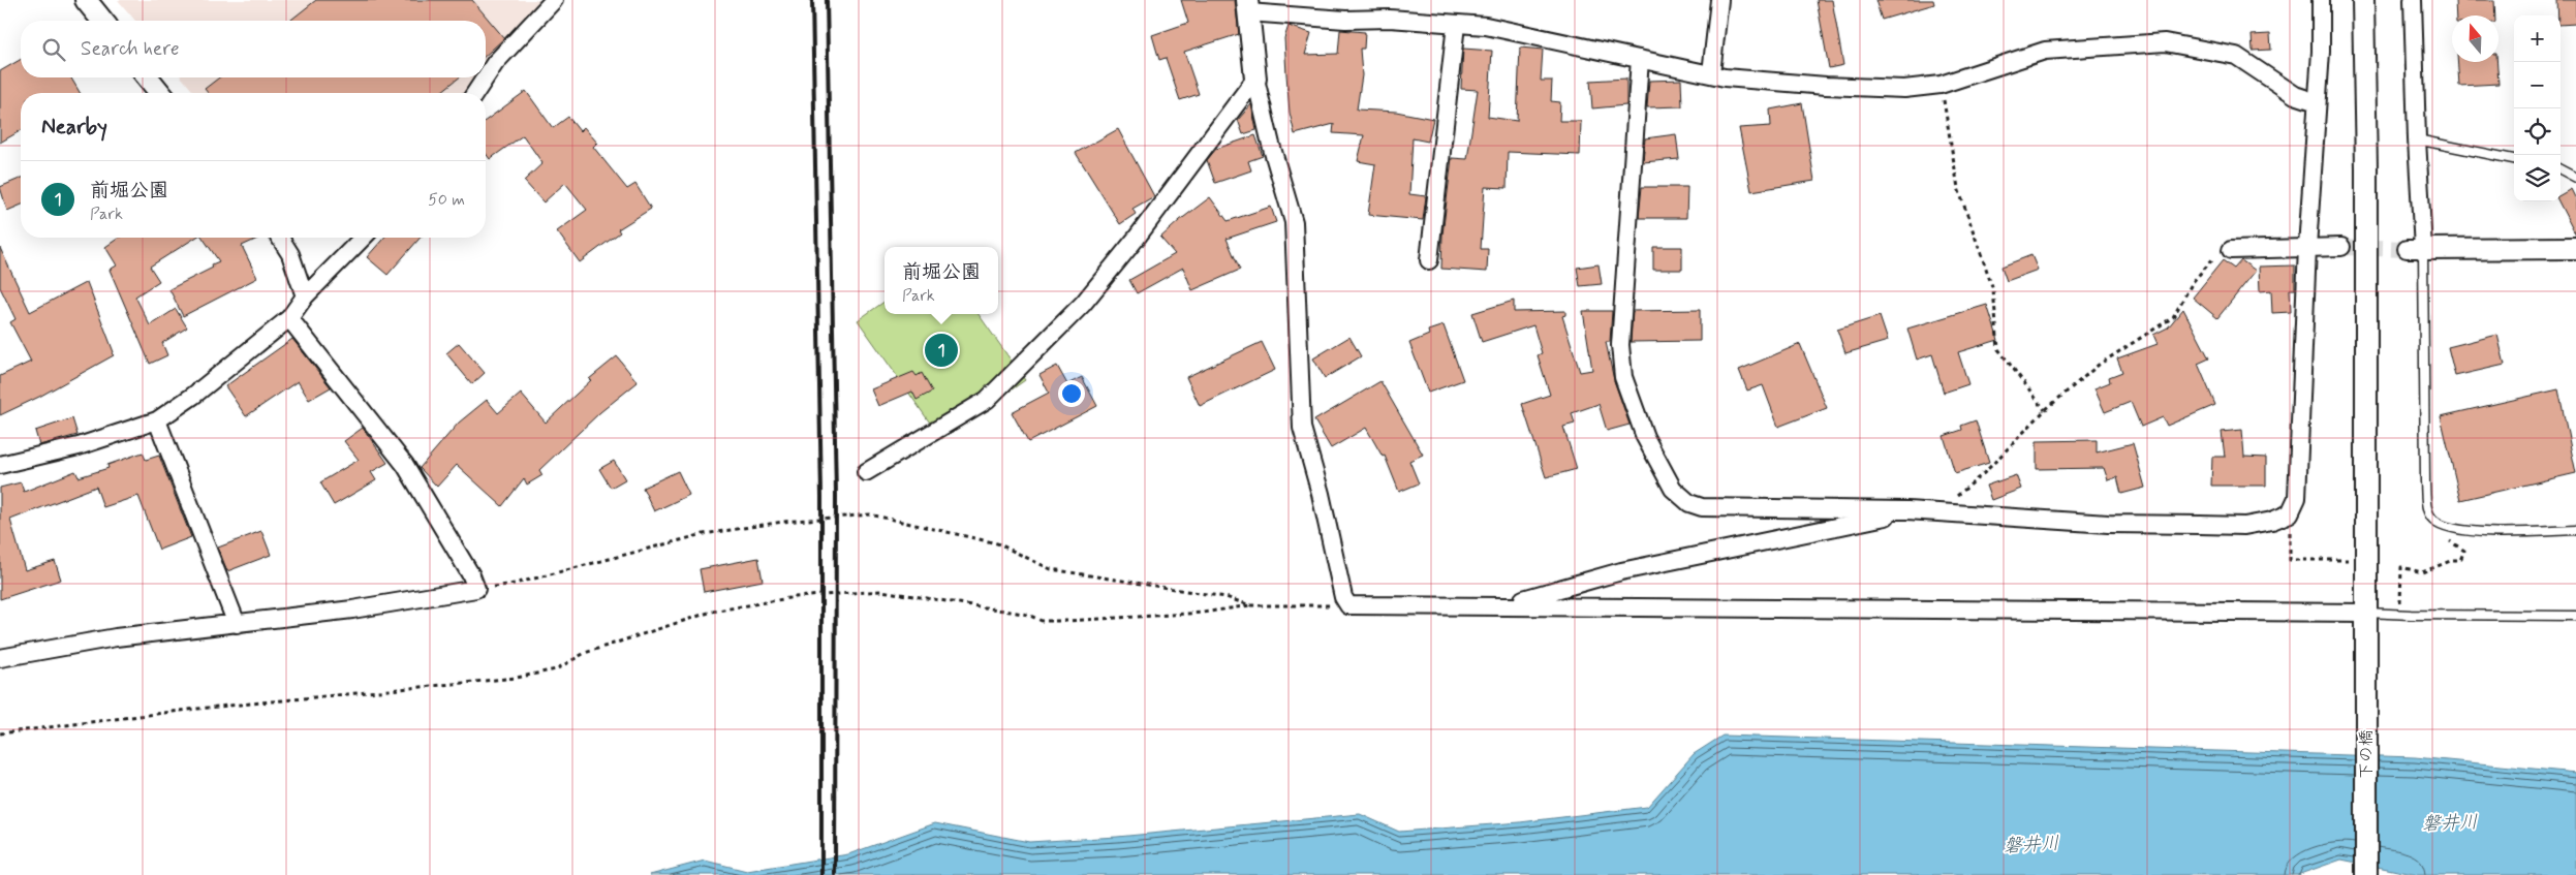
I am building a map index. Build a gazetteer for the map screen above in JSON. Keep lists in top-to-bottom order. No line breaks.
{"streets":{"street":["下の橋"]},"water":["磐井川"],"north":"top","page":{"map_buttons":["+","−"],"search":"Search here","heading":"Nearby","list":[{"mark":"1","name":"前堀公園","note":"Park","value":"50 m"}],"popup":["前堀公園","Park"],"pins":"1"}}
